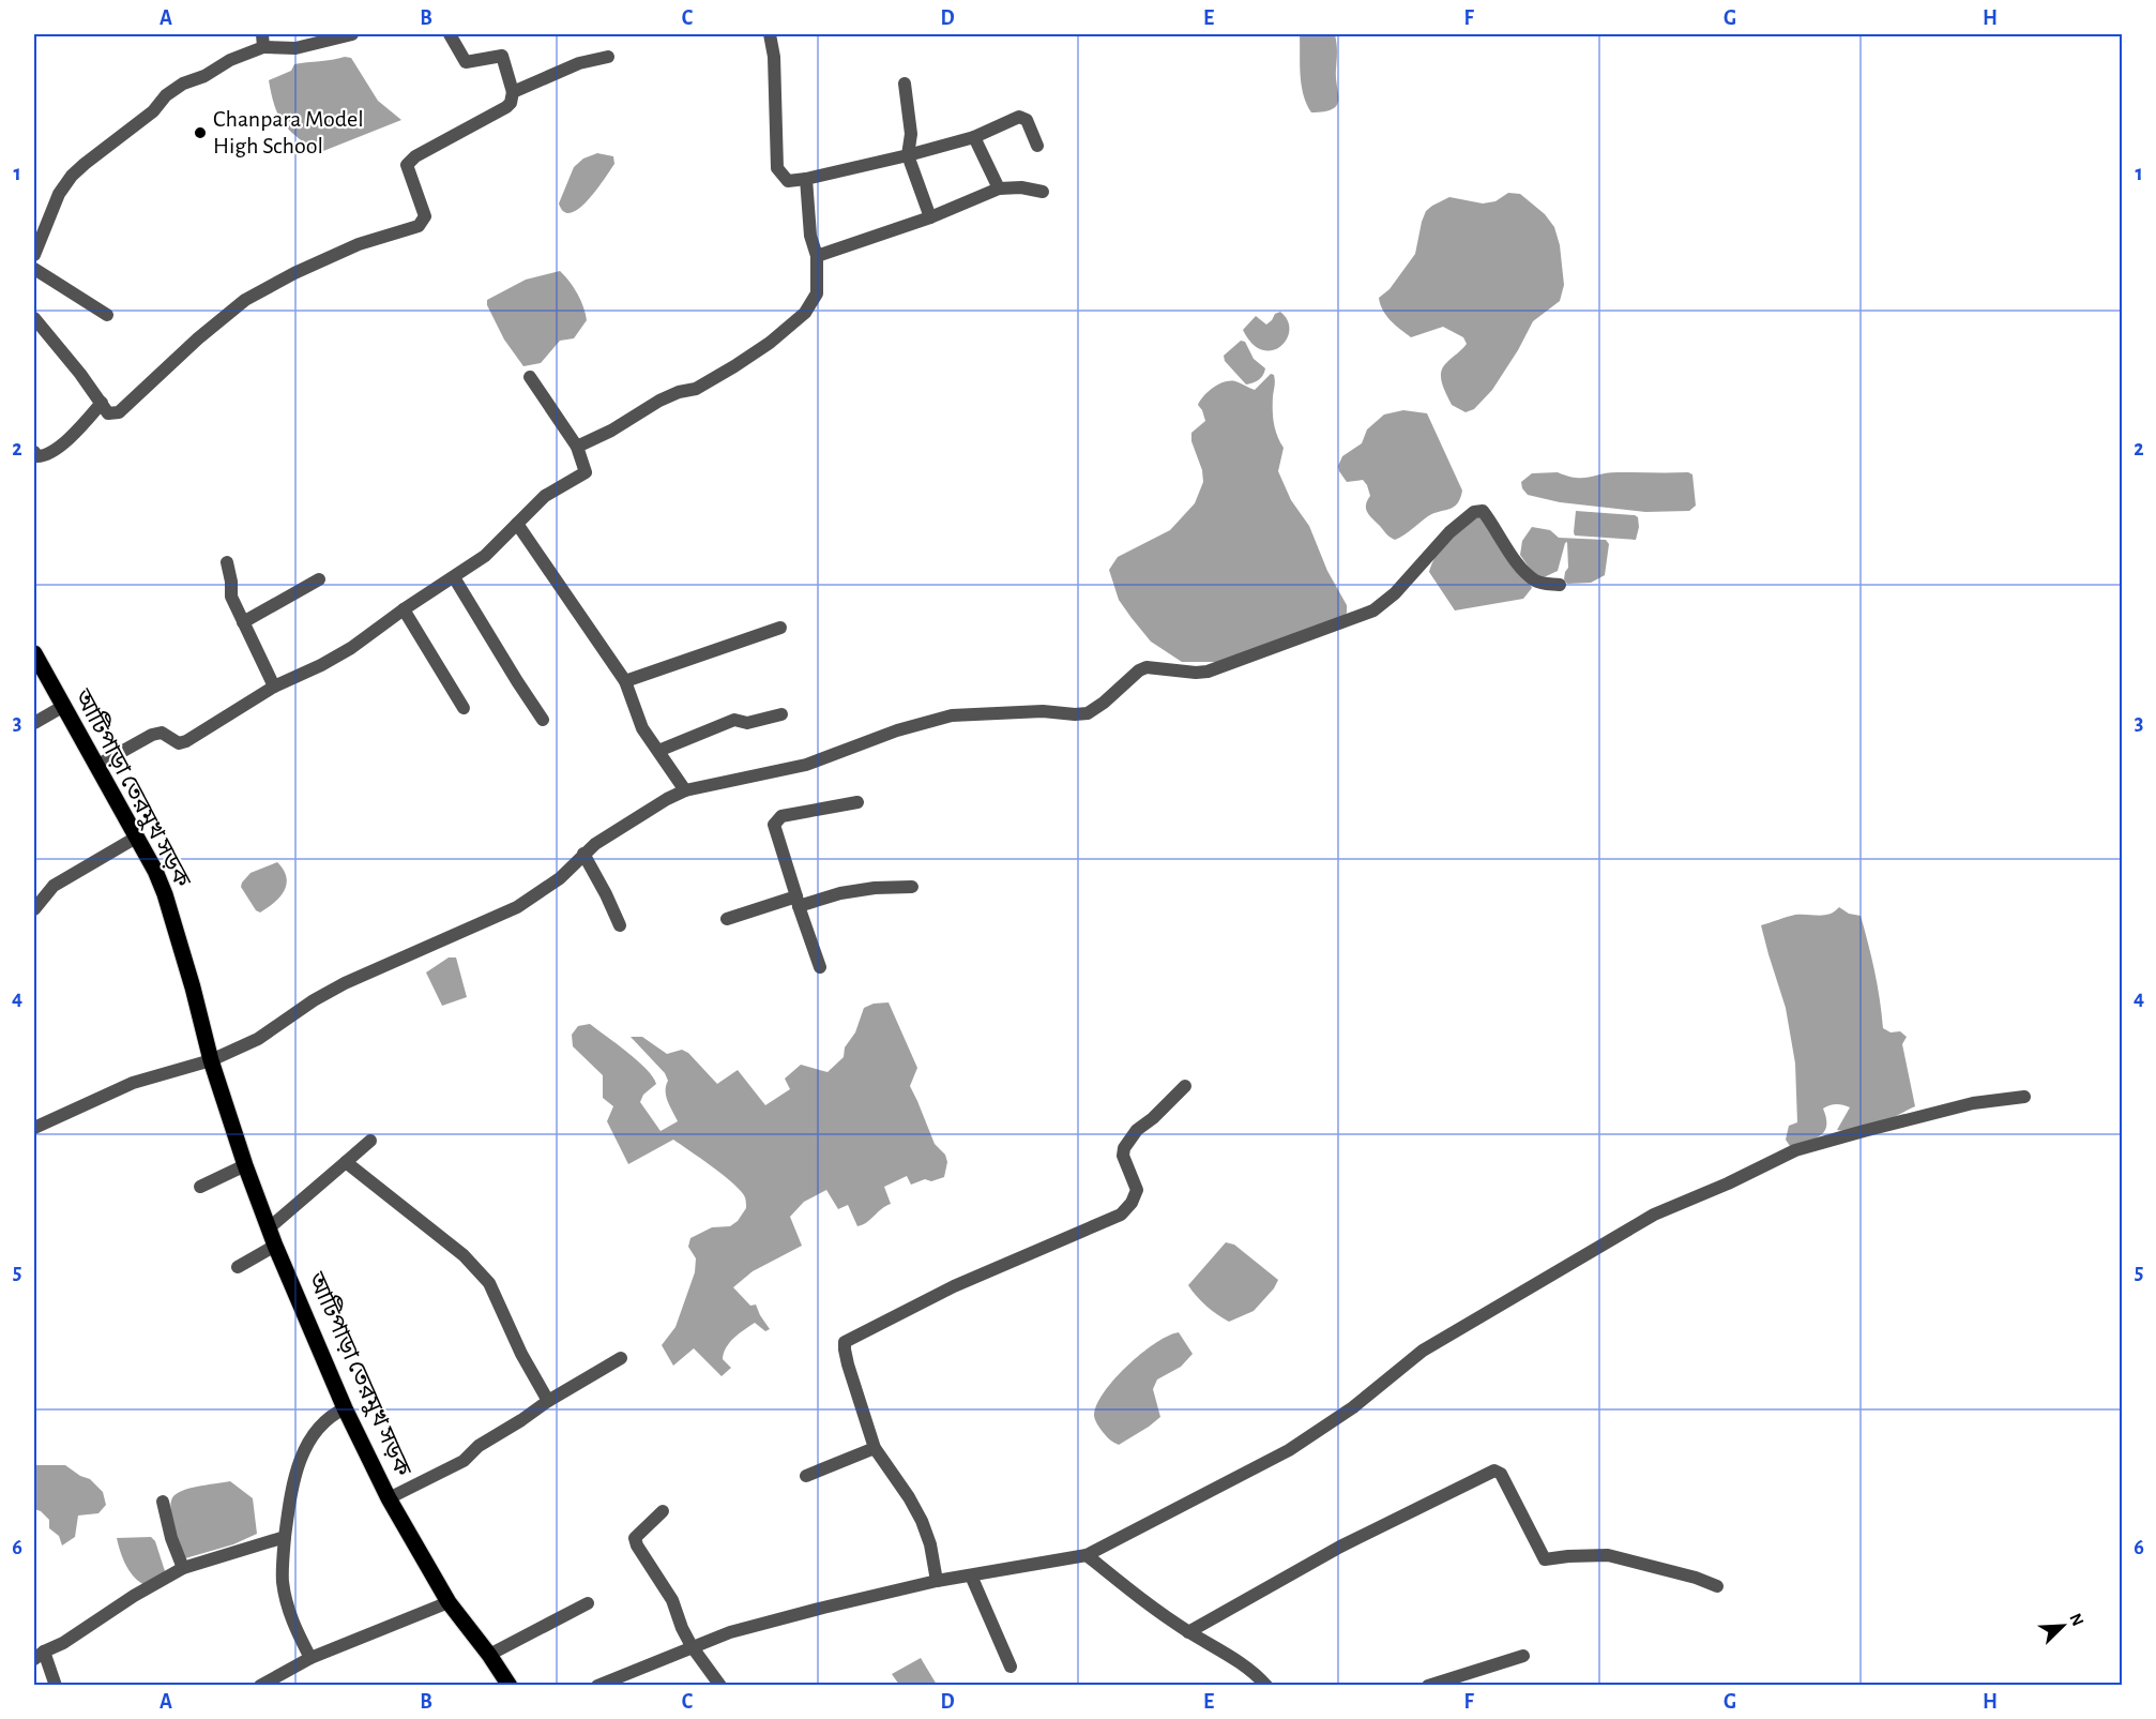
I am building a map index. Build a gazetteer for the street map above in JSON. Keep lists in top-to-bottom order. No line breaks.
{"streets":{"main road":["আটিপাড়া তেরমুখ সড়ক"]},"places":["Chanpara Model High School"],"north":"top right","grid":{"columns":["A","B","C","D","E","F","G","H"],"rows":["1","2","3","4","5","6"]}}
